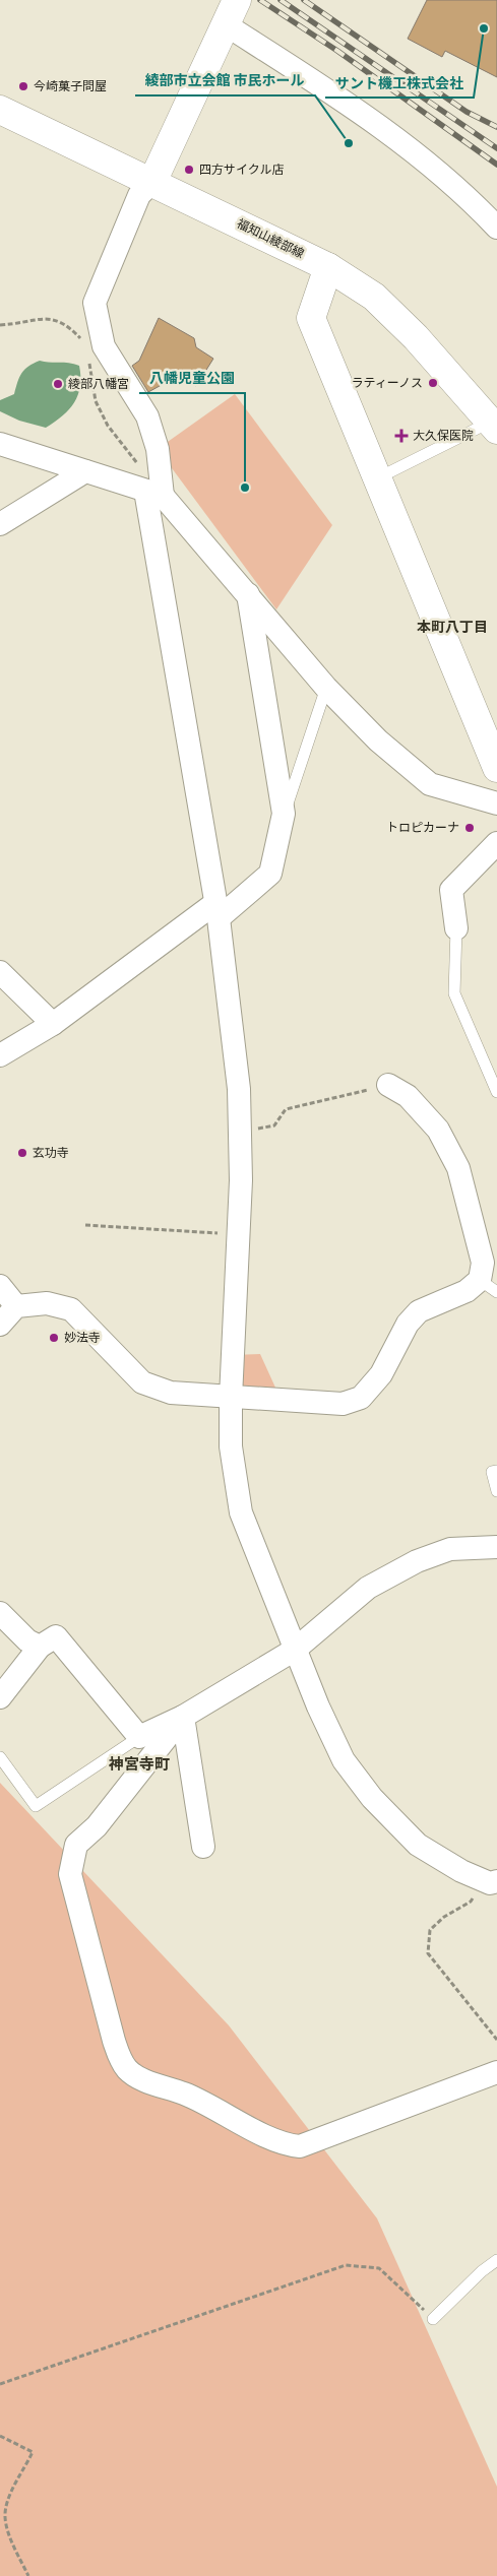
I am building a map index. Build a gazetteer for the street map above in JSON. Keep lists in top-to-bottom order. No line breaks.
{"streets":{"street":["福知山綾部線"]},"districts":["本町八丁目","神宮寺町"],"places":{"other":["サント機工株式会社","今崎菓子問屋","綾部市立会館 市民ホール","四方サイクル店","ラティーノス","綾部八幡宮","八幡児童公園","トロピカーナ","玄功寺","妙法寺"],"health":["大久保医院"]}}
